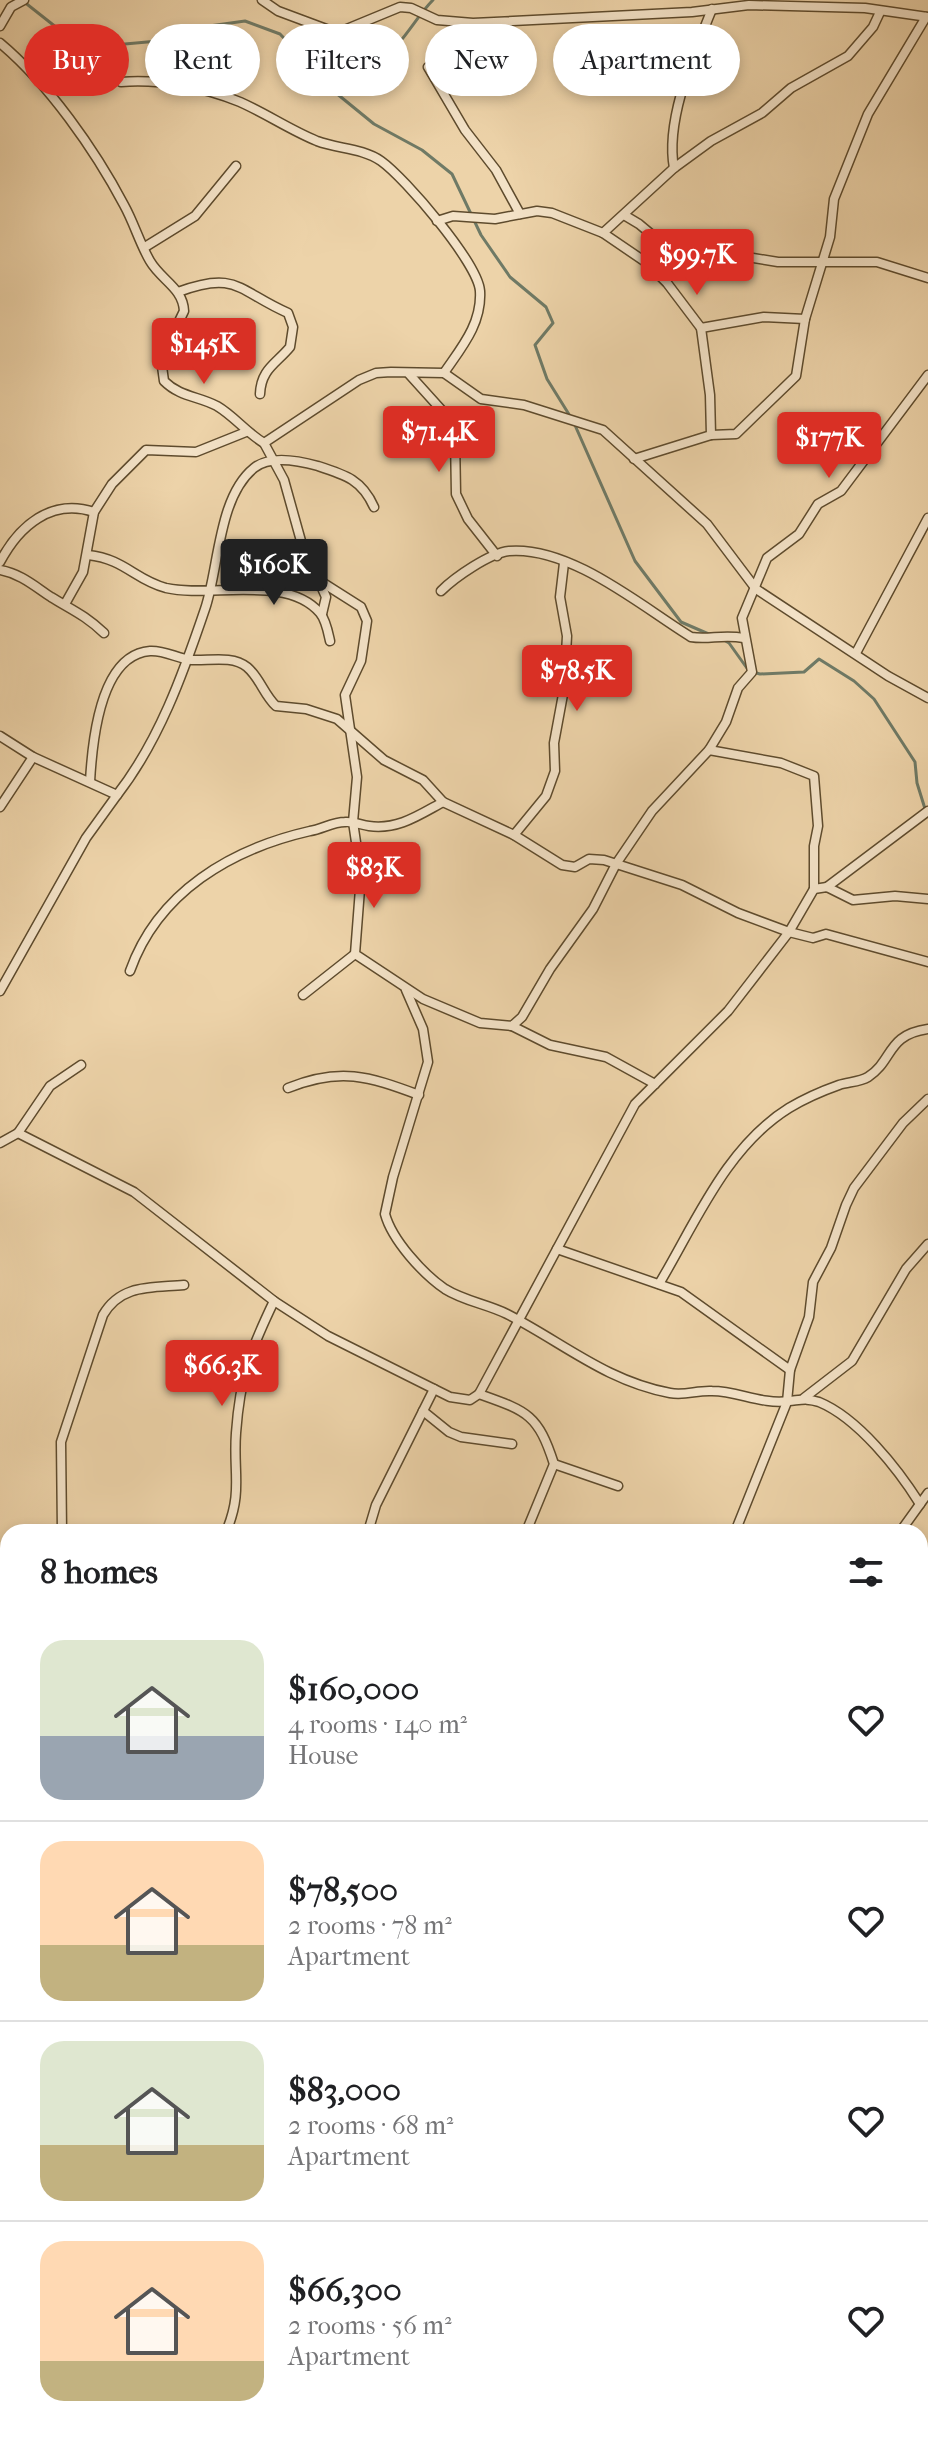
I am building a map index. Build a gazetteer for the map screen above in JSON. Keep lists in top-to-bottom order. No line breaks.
{"page":{"chip":["Buy","Rent","Filters","New","Apartment"],"price":["$99.7K","$145K","$71.4K","$177K","$160K","$78.5K","$83K","$66.3K"],"heading":"8 homes","list":[{"name":"$160,000","note":"4 rooms · 140 m² · House"},{"name":"$78,500","note":"2 rooms · 78 m² · Apartment"},{"name":"$83,000","note":"2 rooms · 68 m² · Apartment"},{"name":"$66,300","note":"2 rooms · 56 m² · Apartment"}]}}
